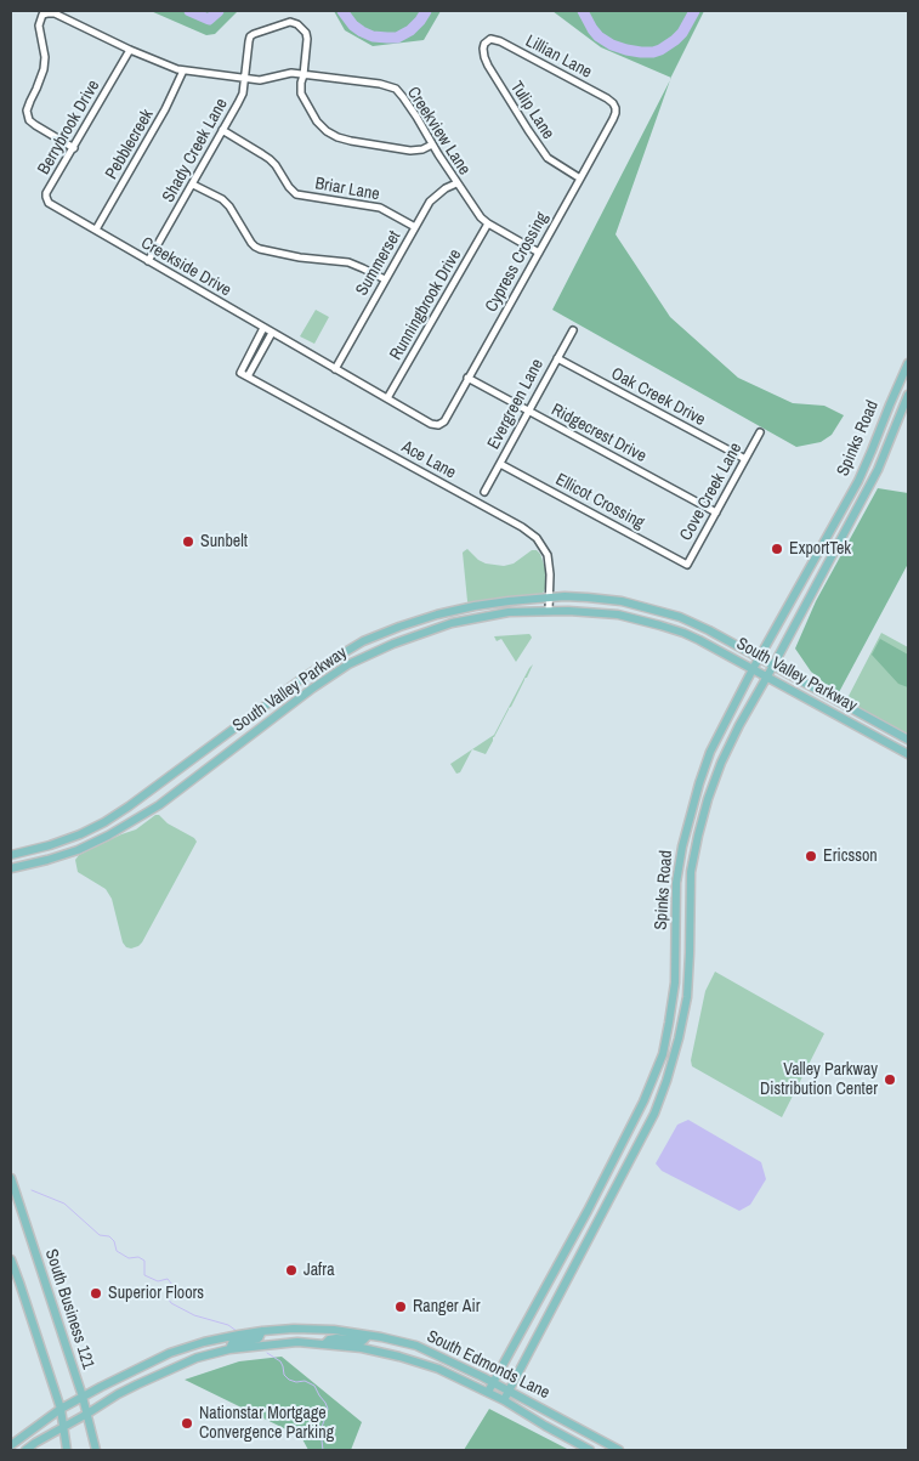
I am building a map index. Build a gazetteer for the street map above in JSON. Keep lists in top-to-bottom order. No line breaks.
{"streets":{"main road":["Spinks Road","South Valley Parkway","South Business 121","South Edmonds Lane"],"street":["Lillian Lane","Tulip Lane","Berrybrook Drive","Creekview Lane","Pebblecreek","Shady Creek Lane","Briar Lane","Cypress Crossing","Summerset","Creekside Drive","Runningbrook Drive","Oak Creek Drive","Evergreen Lane","Ridgecrest Drive","Ace Lane","Cove Creek Lane","Ellicot Crossing"]},"crossings":[["Lillian Lane","Tulip Lane"],["Lillian Lane","Cypress Crossing"],["Tulip Lane","Cypress Crossing"],["Berrybrook Drive","Creekview Lane"],["Berrybrook Drive","Pebblecreek"],["Berrybrook Drive","Creekside Drive"],["Creekview Lane","Pebblecreek"],["Creekview Lane","Shady Creek Lane"],["Creekview Lane","Cypress Crossing"],["Creekview Lane","Summerset"],["Creekview Lane","Runningbrook Drive"],["Pebblecreek","Creekside Drive"],["Shady Creek Lane","Briar Lane"],["Shady Creek Lane","Creekside Drive"],["Briar Lane","Summerset"],["Cypress Crossing","Creekside Drive"],["Cypress Crossing","Ridgecrest Drive"],["Summerset","Creekside Drive"],["Creekside Drive","Runningbrook Drive"],["Creekside Drive","Ace Lane"],["Oak Creek Drive","Evergreen Lane"],["Oak Creek Drive","Cove Creek Lane"],["Evergreen Lane","Ridgecrest Drive"],["Evergreen Lane","Ellicot Crossing"],["Ridgecrest Drive","Cove Creek Lane"],["Spinks Road","South Valley Parkway"],["Spinks Road","South Edmonds Lane"],["Ace Lane","South Valley Parkway"],["Cove Creek Lane","Ellicot Crossing"],["South Business 121","South Edmonds Lane"]],"places":["Sunbelt","ExportTek","Ericsson","Valley Parkway Distribution Center","Jafra","Superior Floors","Ranger Air","Nationstar Mortgage Convergence Parking"]}
